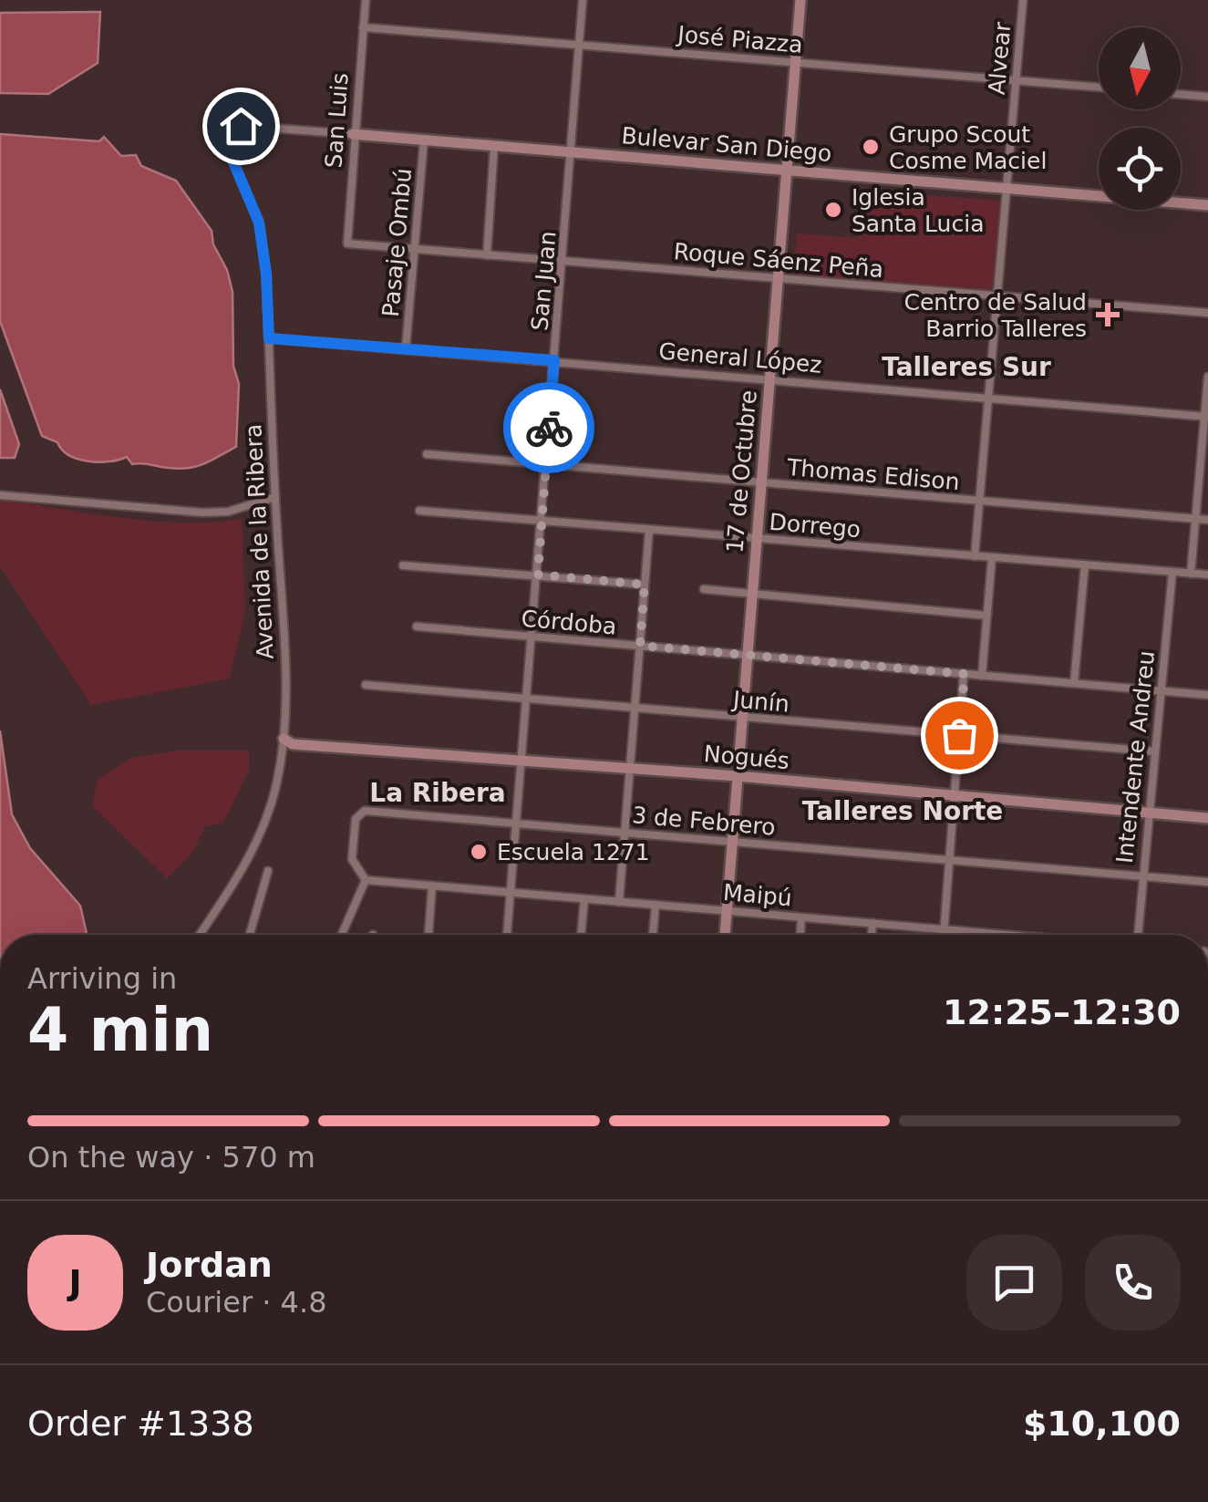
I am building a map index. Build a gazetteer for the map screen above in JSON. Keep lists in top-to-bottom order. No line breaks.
{"streets":{"street":["José Piazza","Alvear","San Luis","Bulevar San Diego","Pasaje Ombú","Roque Sáenz Peña","San Juan","General López","17 de Octubre","Thomas Edison","Dorrego","Avenida de la Ribera","Córdoba","Junín","Nogués","Intendente Andreu","3 de Febrero","Maipú"]},"crossings":[["José Piazza","Alvear"],["José Piazza","San Luis"],["José Piazza","San Juan"],["José Piazza","17 de Octubre"],["Alvear","Bulevar San Diego"],["Alvear","Roque Sáenz Peña"],["Alvear","General López"],["Alvear","Thomas Edison"],["Alvear","Dorrego"],["San Luis","Bulevar San Diego"],["San Luis","Roque Sáenz Peña"],["Bulevar San Diego","Pasaje Ombú"],["Bulevar San Diego","San Juan"],["Bulevar San Diego","17 de Octubre"],["Bulevar San Diego","Avenida de la Ribera"],["Pasaje Ombú","Roque Sáenz Peña"],["Pasaje Ombú","General López"],["Roque Sáenz Peña","San Juan"],["Roque Sáenz Peña","17 de Octubre"],["San Juan","General López"],["San Juan","Thomas Edison"],["San Juan","Dorrego"],["San Juan","Córdoba"],["San Juan","Junín"],["San Juan","Nogués"],["San Juan","3 de Febrero"],["San Juan","Maipú"],["General López","17 de Octubre"],["General López","Avenida de la Ribera"],["17 de Octubre","Thomas Edison"],["17 de Octubre","Dorrego"],["17 de Octubre","Córdoba"],["17 de Octubre","Junín"],["17 de Octubre","Nogués"],["17 de Octubre","3 de Febrero"],["17 de Octubre","Maipú"],["Dorrego","Intendente Andreu"],["Avenida de la Ribera","Nogués"],["Córdoba","Intendente Andreu"],["Junín","Intendente Andreu"],["Nogués","Intendente Andreu"],["Intendente Andreu","3 de Febrero"],["3 de Febrero","Maipú"]],"districts":["Talleres Sur","La Ribera","Talleres Norte"],"places":{"other":["Grupo Scout Cosme Maciel","Iglesia Santa Lucia","Escuela 1271"],"health":["Centro de Salud Barrio Talleres"]},"north":"bottom","page":{"heading":["4 min","Arriving in","12:25–12:30"],"panel":["Jordan","Courier · 4.8","Order #1338","$10,100"],"bar":"On the way · 570 m","round":"J"}}
